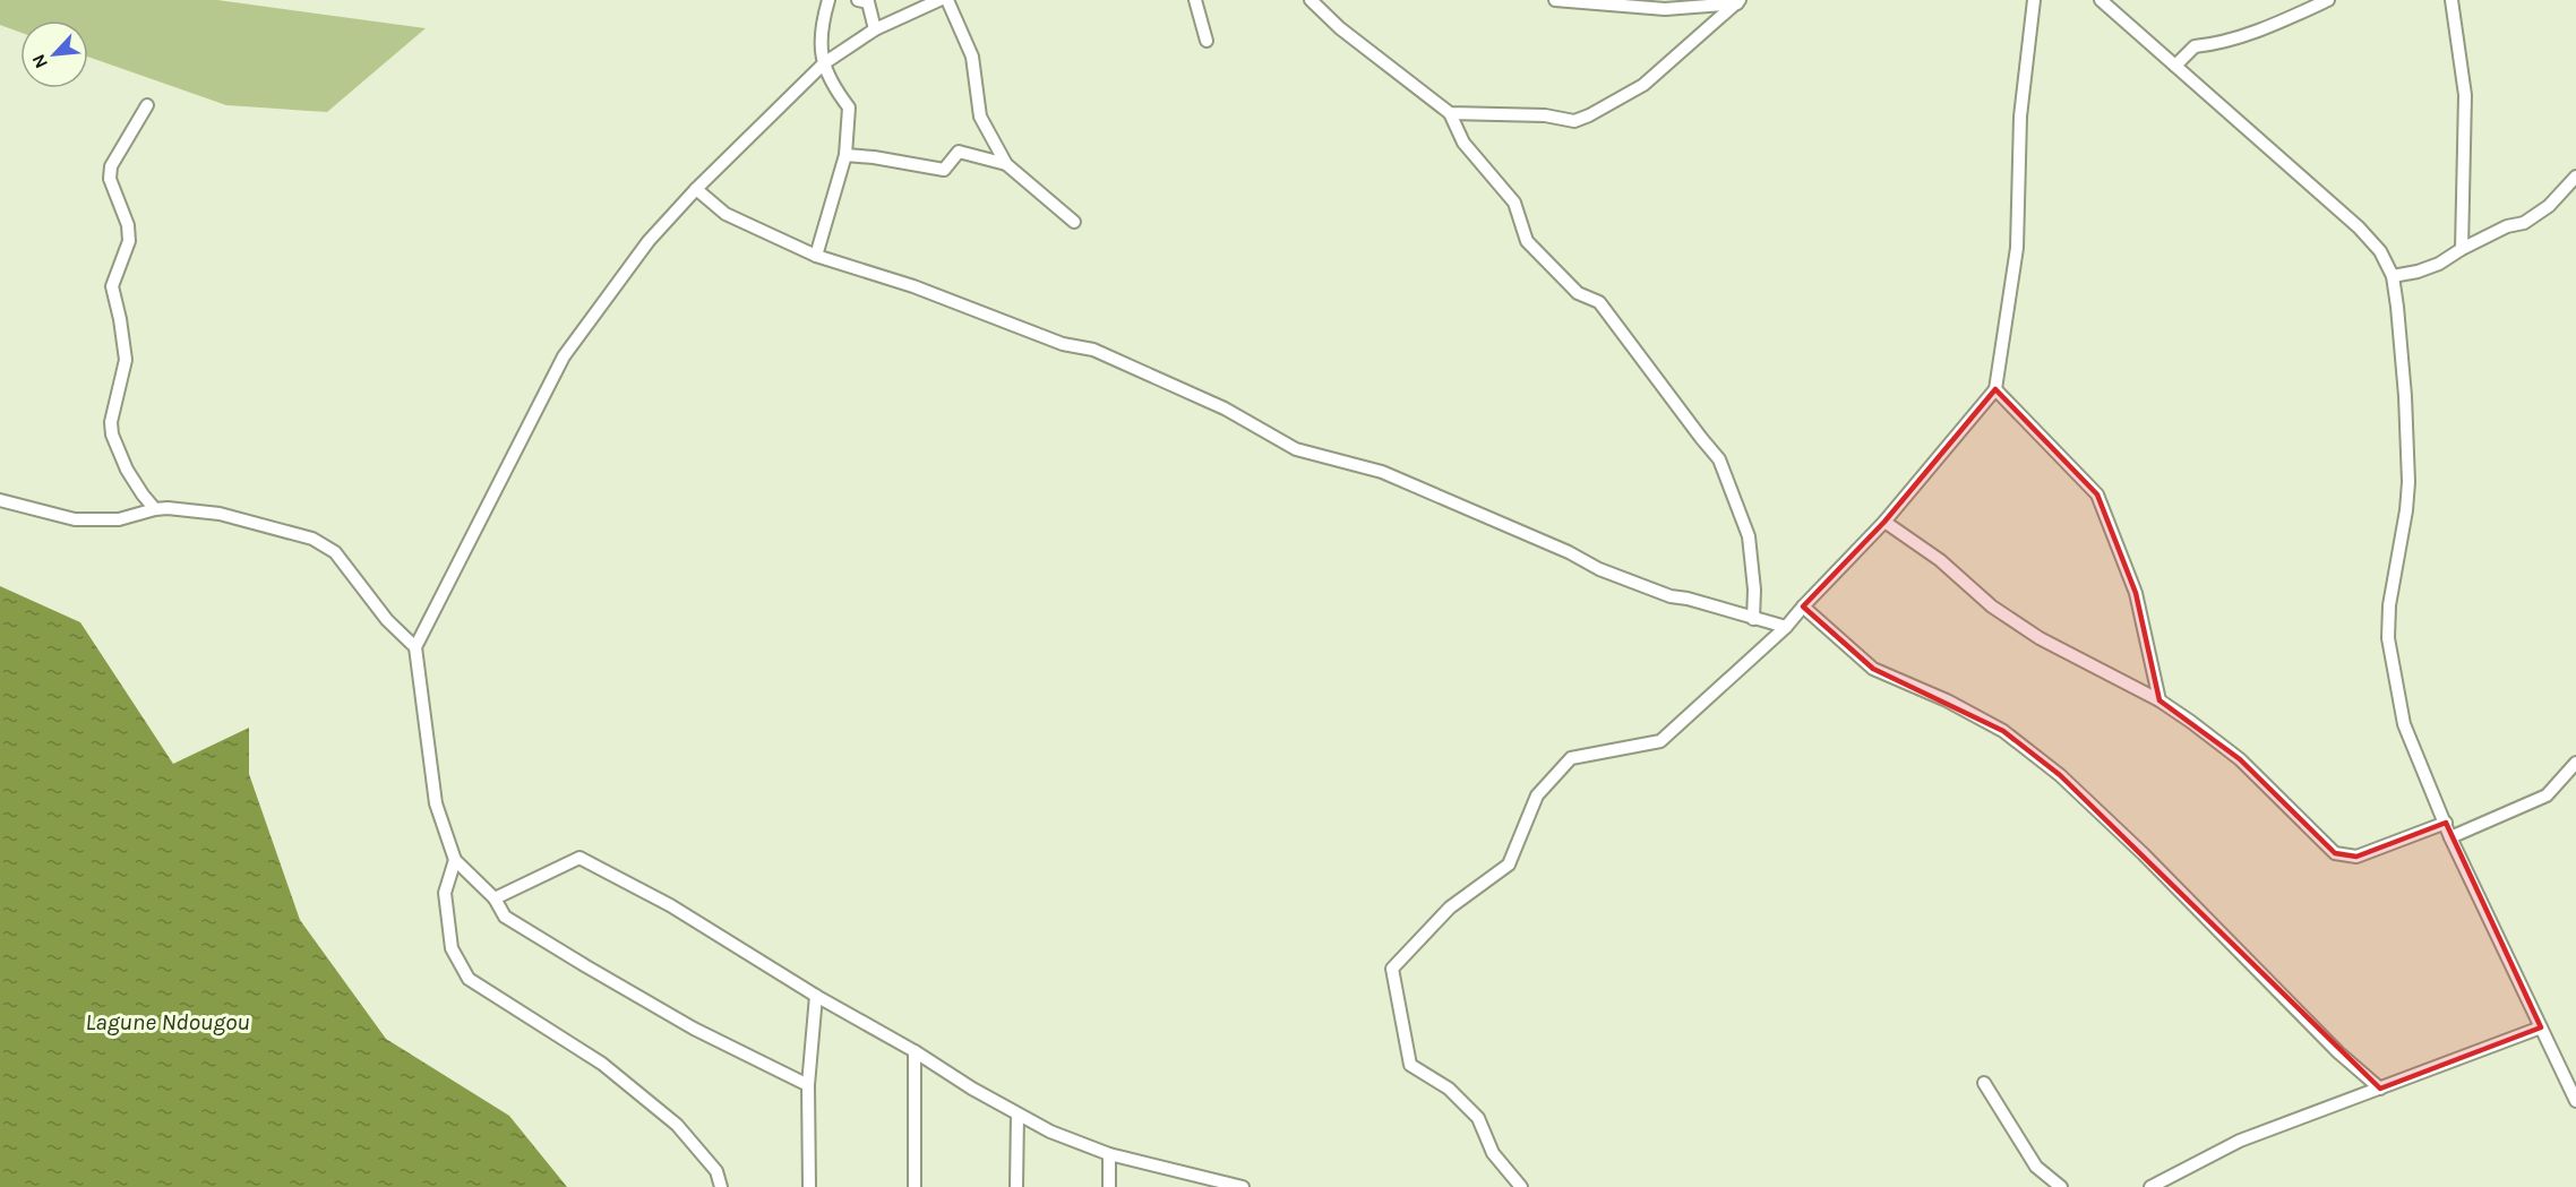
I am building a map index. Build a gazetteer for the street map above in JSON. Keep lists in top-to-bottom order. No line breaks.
{"water":["Lagune Ndougou"],"north":"bottom left"}
